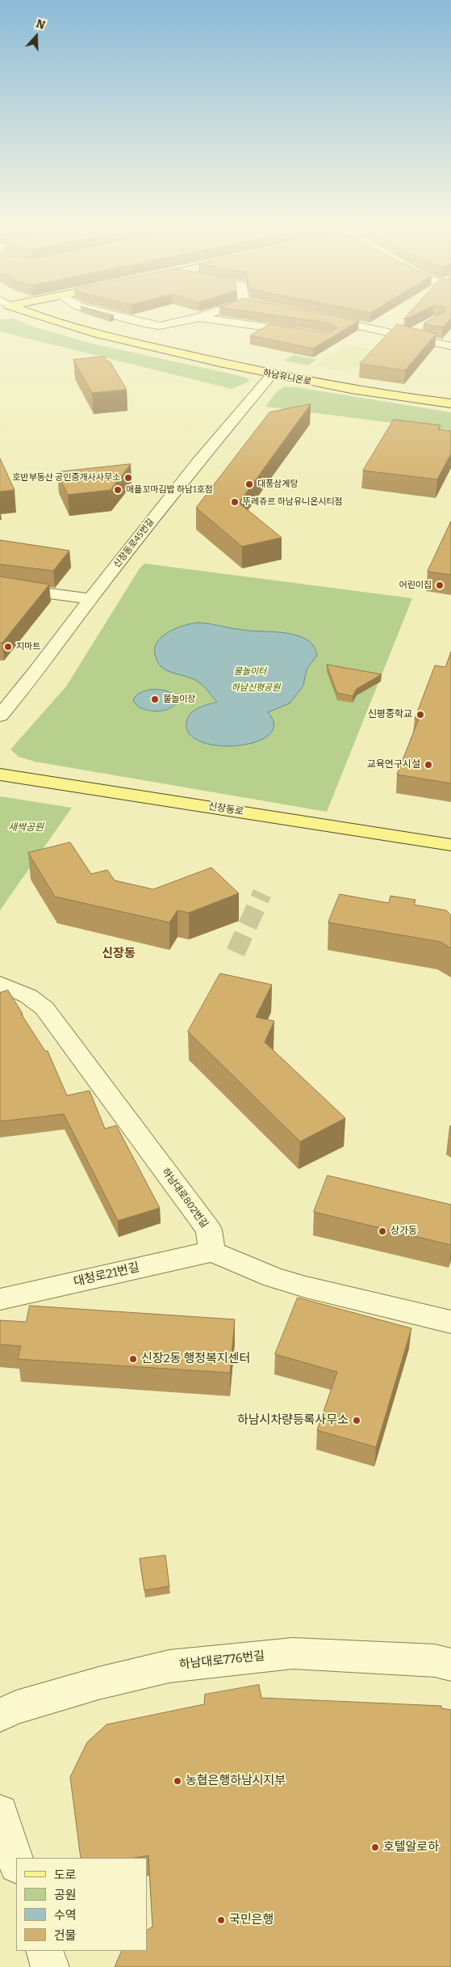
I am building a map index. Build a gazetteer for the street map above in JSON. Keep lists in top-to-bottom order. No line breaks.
{"streets":{"main road":["하남유니온로","신장동로"],"street":["신장동로45번길","하남대로802번길","대청로21번길","하남대로776번길"]},"crossings":[["하남유니온로","신장동로45번길"],["하남대로802번길","대청로21번길"]],"districts":["신장동"],"parks":["물놀이터","하남신평공원","새싹공원"],"places":["호반부동산 공인중개사사무소","대풍삼계탕","애플꼬마김밥 하남1호점","뚜레쥬르 하남유니온시티점","어린이집","지마트","물놀이장","신평중학교","교육연구시설","상가동","신장2동 행정복지센터","하남시차량등록사무소","농협은행하남시지부","호텔알로하","국민은행"],"legend":["도로","공원","수역","건물"],"north":"top"}
